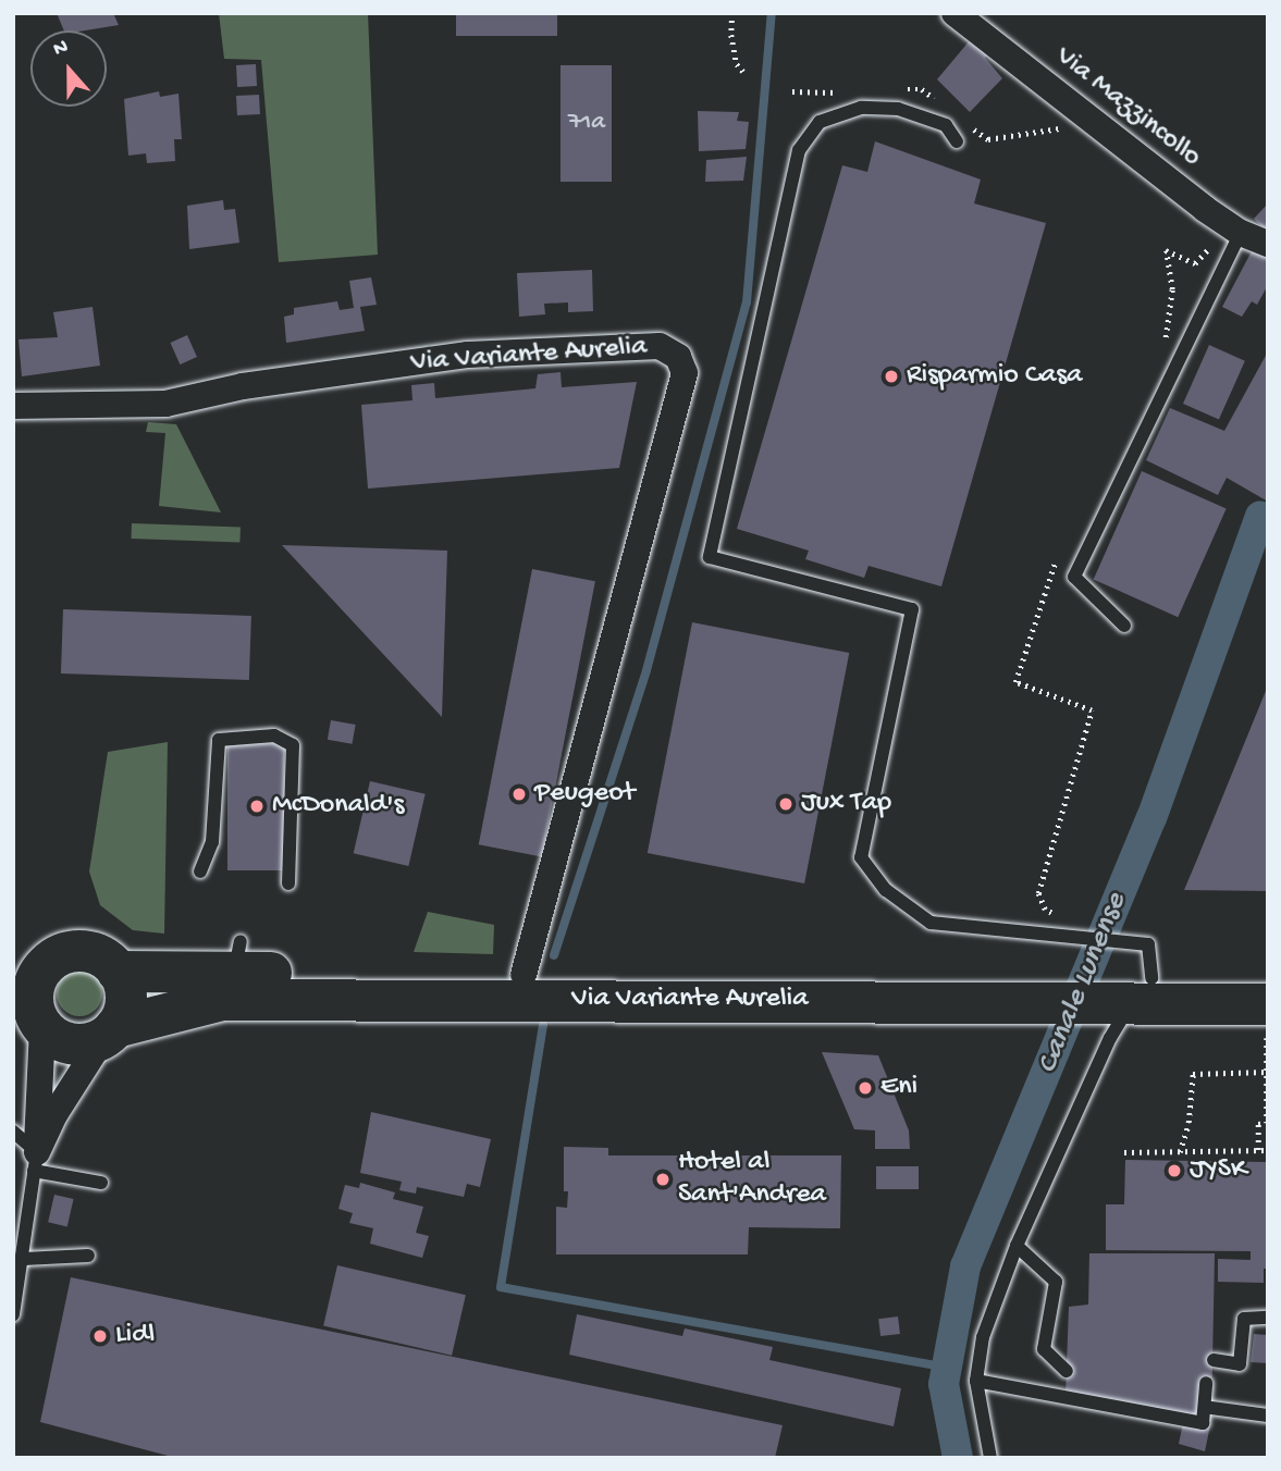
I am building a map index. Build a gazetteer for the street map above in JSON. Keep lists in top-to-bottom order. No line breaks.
{"streets":{"main road":["Via Variante Aurelia"],"street":["Via Mazzincollo"]},"water":["Canale Lunense"],"places":["Risparmio Casa","Peugeot","Jux Tap","McDonald's","Eni","JYSK","Hotel al Sant'Andrea","Lidl"],"house_numbers":["71a"],"north":"top"}
